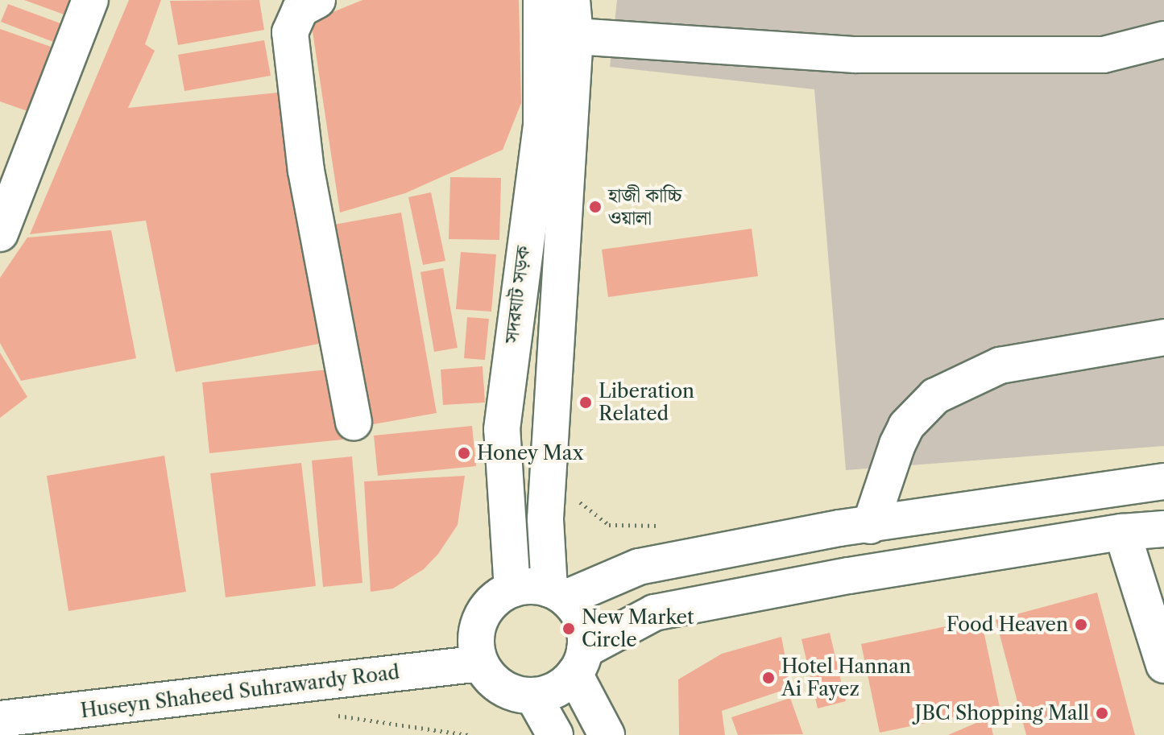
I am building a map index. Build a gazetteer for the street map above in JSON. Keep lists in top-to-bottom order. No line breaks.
{"streets":{"main road":["সদরঘাট সড়ক","Huseyn Shaheed Suhrawardy Road"]},"crossings":[["সদরঘাট সড়ক","Huseyn Shaheed Suhrawardy Road"]],"places":["হাজী কাচ্চি ওয়ালা","Liberation Related","Honey Max","Food Heaven","New Market Circle","Hotel Hannan Ai Fayez","JBC Shopping Mall"]}
